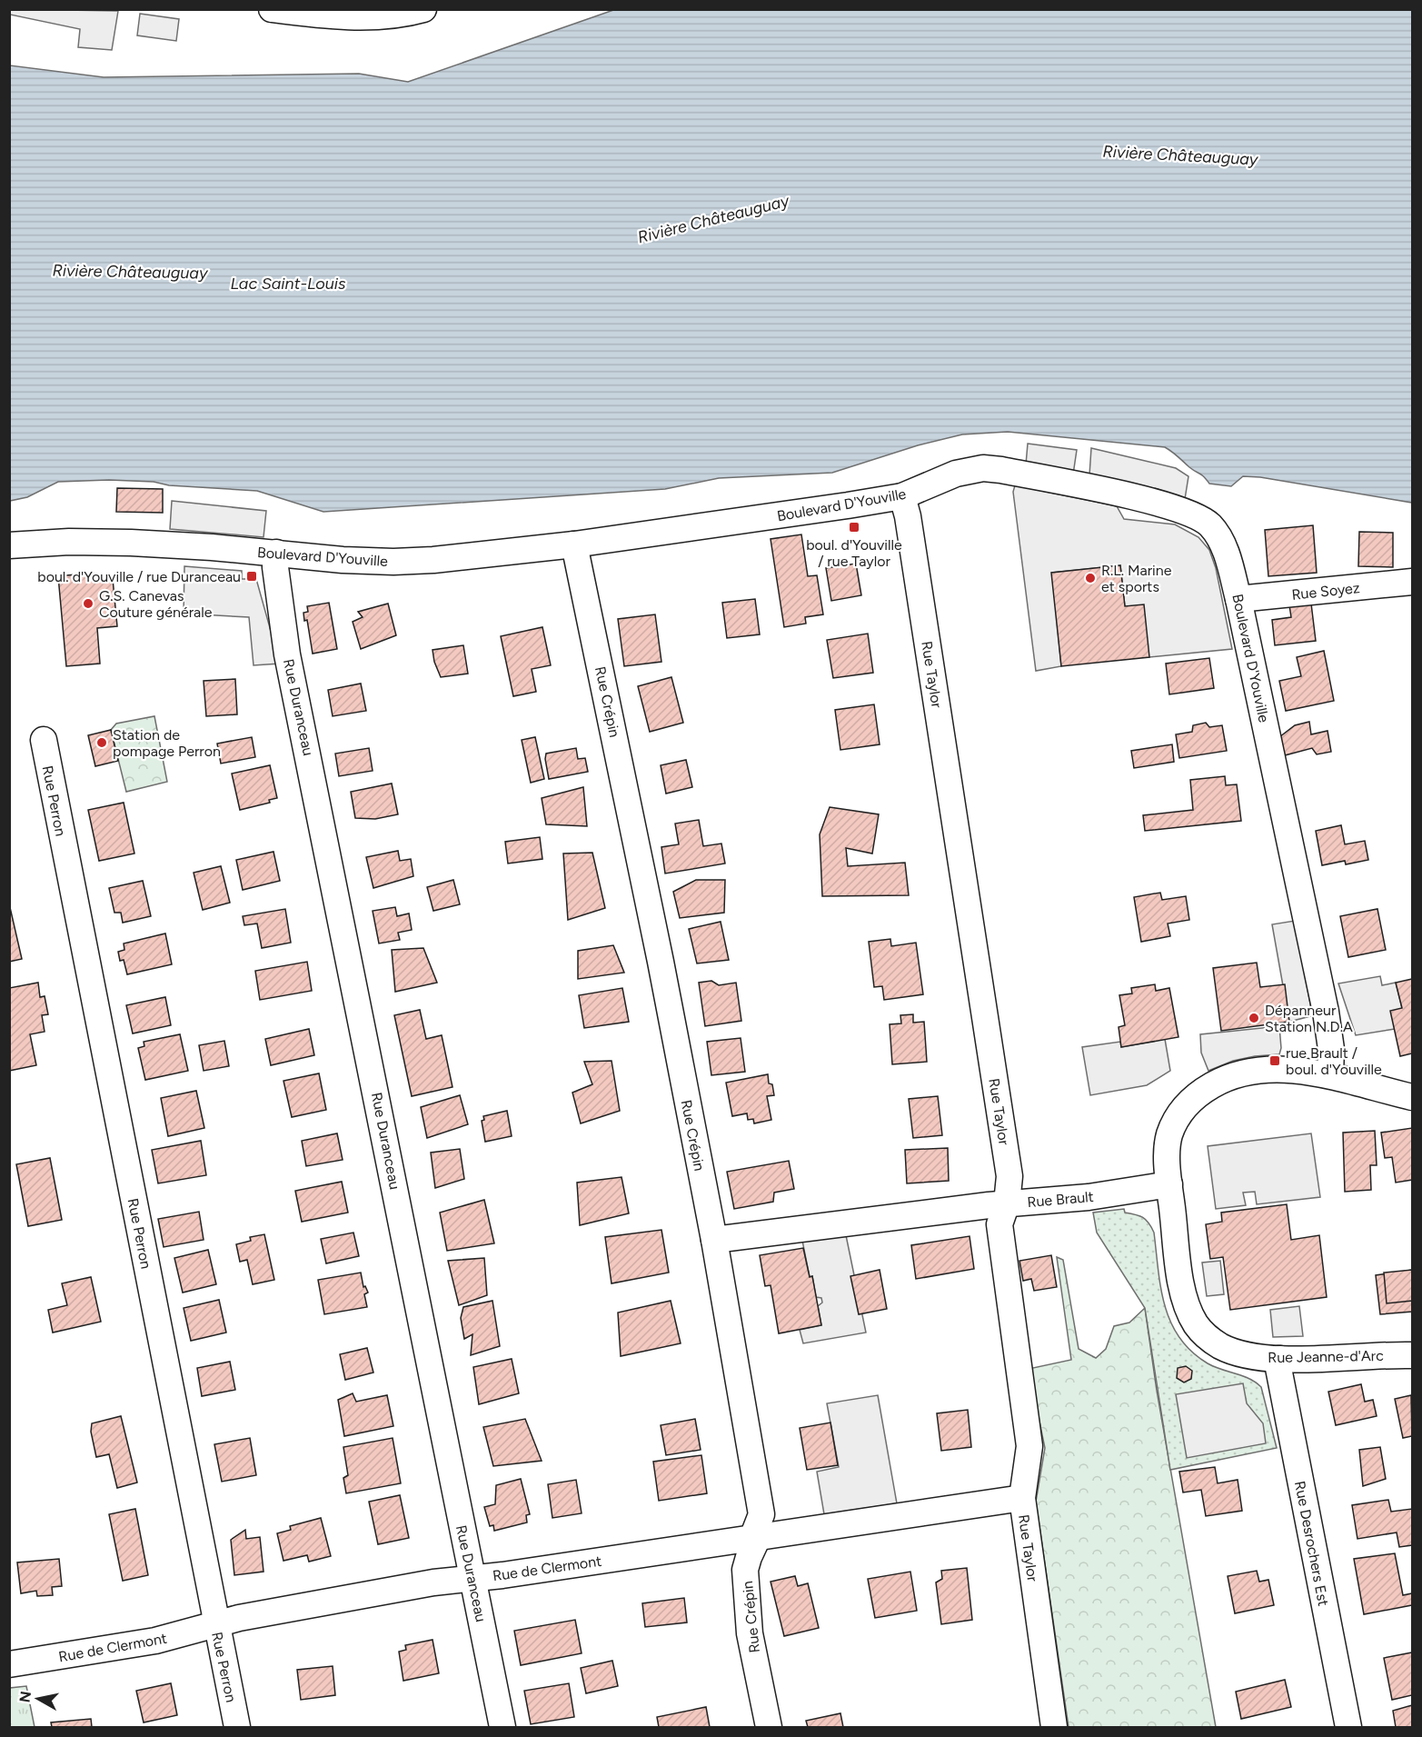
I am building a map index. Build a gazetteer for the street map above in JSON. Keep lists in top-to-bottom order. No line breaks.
{"streets":{"street":["Boulevard D'Youville","Rue Soyez","Rue Taylor","Rue Crépin","Rue Duranceau","Rue Perron","Rue Brault","Rue Jeanne-d'Arc","Rue Desrochers Est","Rue de Clermont"]},"crossings":[["Boulevard D'Youville","Rue Soyez"],["Boulevard D'Youville","Rue Taylor"],["Boulevard D'Youville","Rue Crépin"],["Boulevard D'Youville","Rue Duranceau"],["Rue Taylor","Rue Brault"],["Rue Taylor","Rue de Clermont"],["Rue Crépin","Rue Brault"],["Rue Crépin","Rue de Clermont"],["Rue Duranceau","Rue de Clermont"],["Rue Perron","Rue de Clermont"],["Rue Brault","Rue Jeanne-d'Arc"],["Rue Jeanne-d'Arc","Rue Desrochers Est"]],"water":["Rivière Châteauguay","Lac Saint-Louis"],"places":{"transit":["boul. d'Youville / rue Taylor","boul. d'Youville / rue Duranceau","rue Brault / boul. d'Youville"],"other":["R.L. Marine et sports","G.S. Canevas Couture générale","Station de pompage Perron","Dépanneur Station N.D.A"]},"north":"left"}
